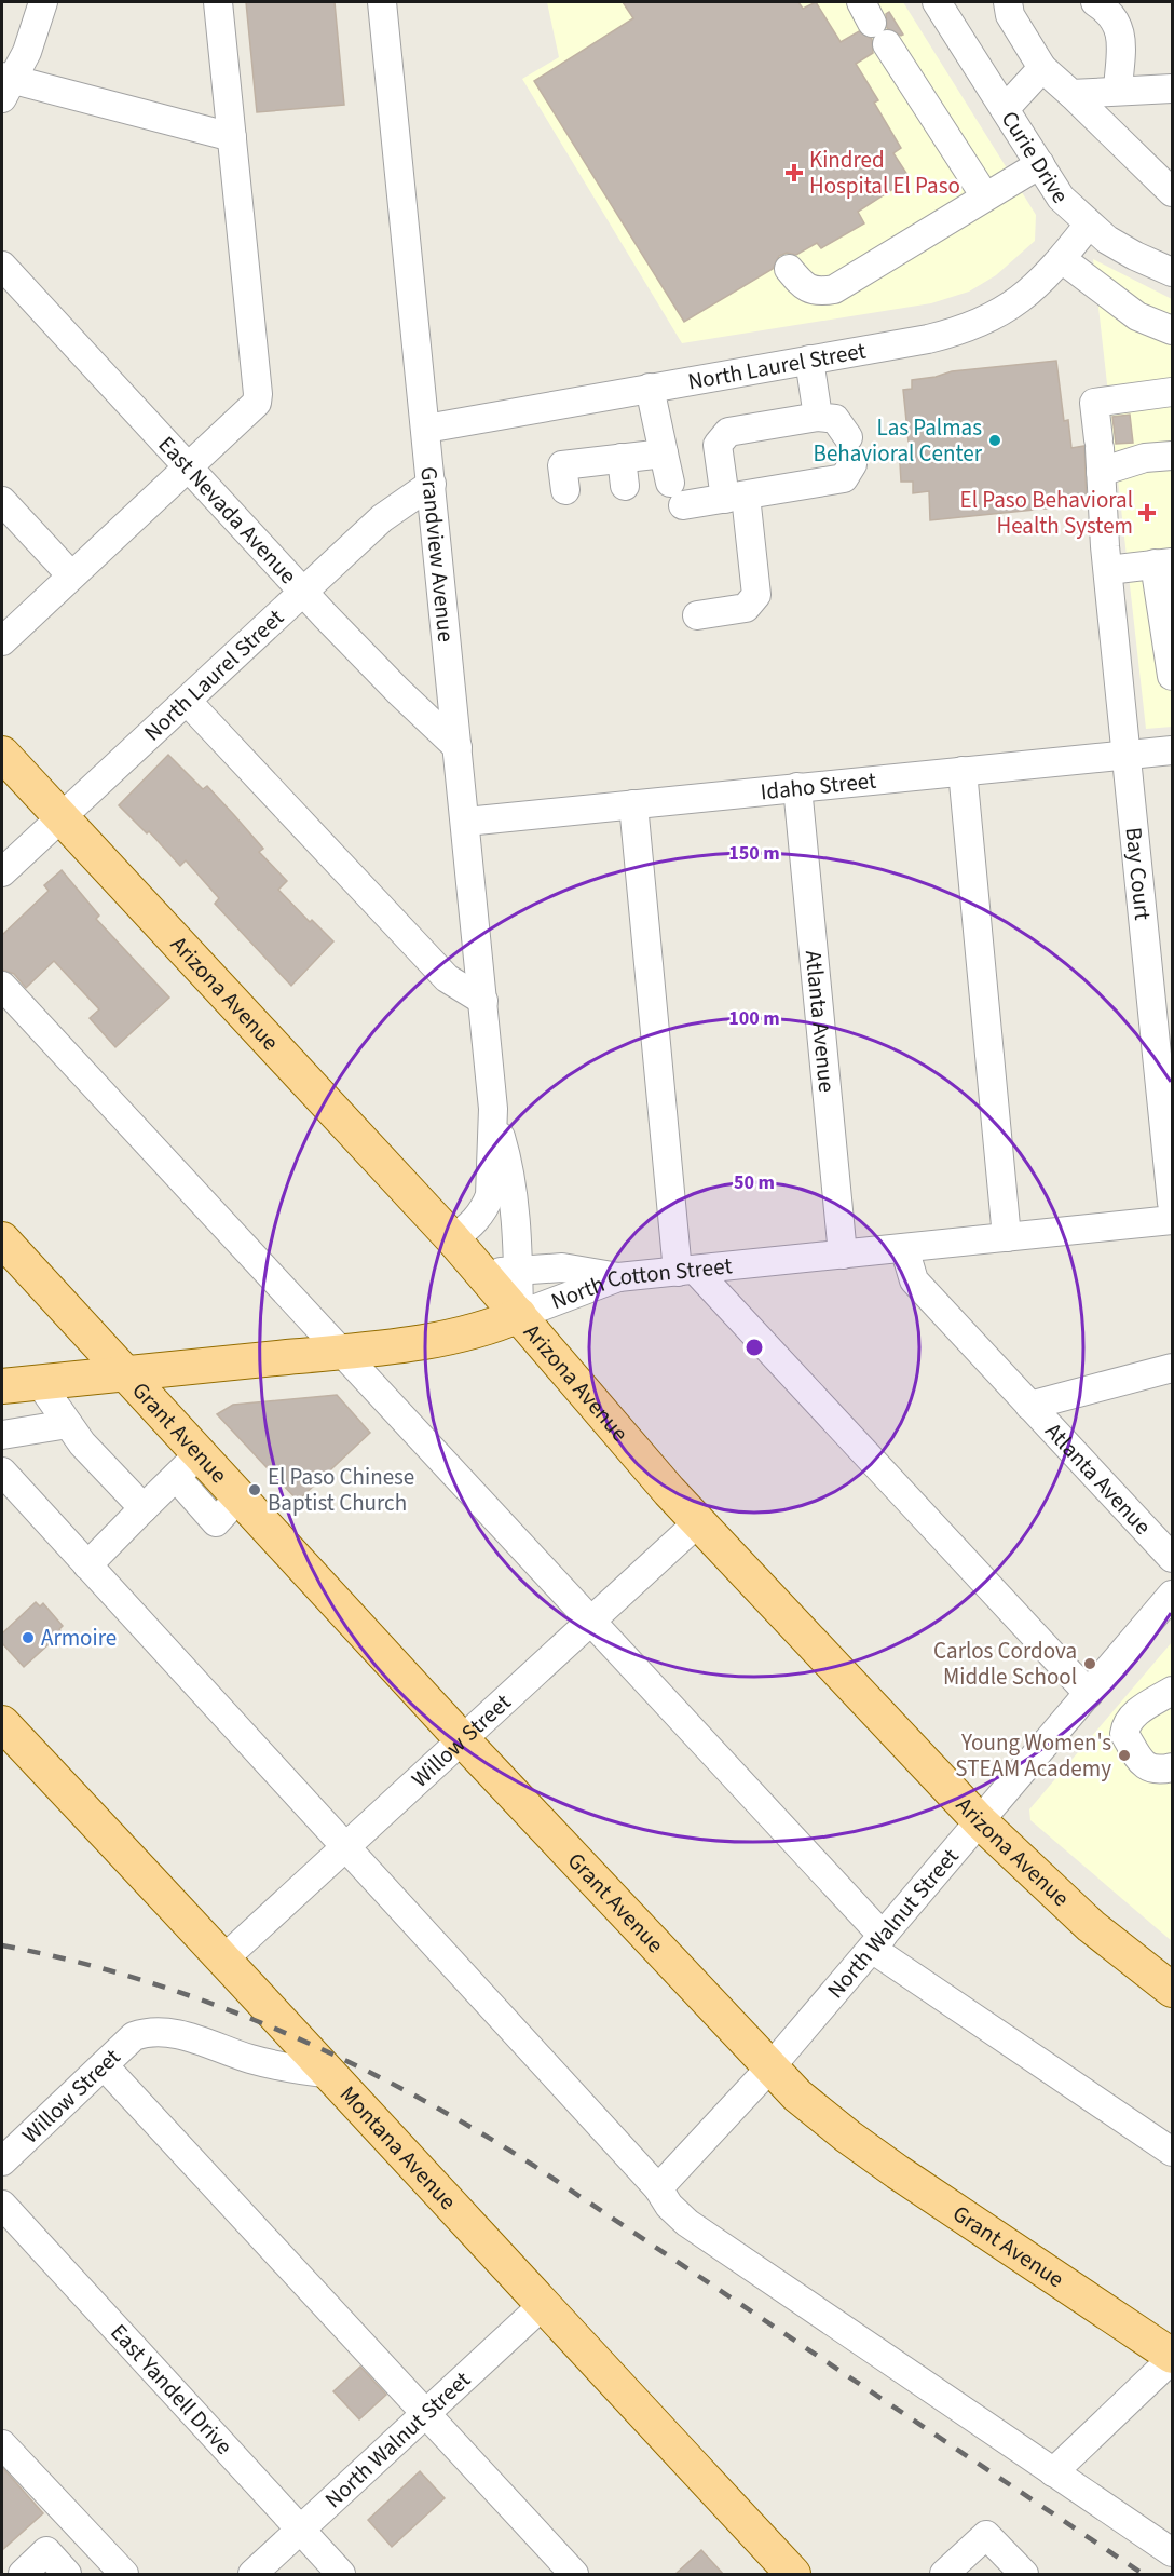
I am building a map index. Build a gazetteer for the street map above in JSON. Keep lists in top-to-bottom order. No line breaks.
{"streets":{"main road":["Arizona Avenue","North Cotton Street","Grant Avenue","Montana Avenue"],"street":["Curie Drive","North Laurel Street","East Nevada Avenue","Grandview Avenue","Idaho Street","Bay Court","Atlanta Avenue","Willow Street","North Walnut Street","East Yandell Drive"]},"crossings":[["Curie Drive","North Laurel Street"],["North Laurel Street","East Nevada Avenue"],["North Laurel Street","Grandview Avenue"],["North Laurel Street","Arizona Avenue"],["East Nevada Avenue","Grandview Avenue"],["Grandview Avenue","Idaho Street"],["Grandview Avenue","Arizona Avenue"],["Grandview Avenue","North Cotton Street"],["Idaho Street","Bay Court"],["Idaho Street","Atlanta Avenue"],["Arizona Avenue","North Cotton Street"],["Arizona Avenue","Willow Street"],["Arizona Avenue","North Walnut Street"],["Atlanta Avenue","North Cotton Street"],["North Cotton Street","Grant Avenue"],["Grant Avenue","Willow Street"],["Grant Avenue","North Walnut Street"],["Willow Street","Montana Avenue"],["North Walnut Street","Montana Avenue"],["North Walnut Street","East Yandell Drive"]],"places":{"health":["Kindred Hospital El Paso","El Paso Behavioral Health System"],"other":["Las Palmas Behavioral Center","El Paso Chinese Baptist Church","Armoire","Carlos Cordova Middle School","Young Women's STEAM Academy"]},"rings":["150 m","100 m","50 m"]}
